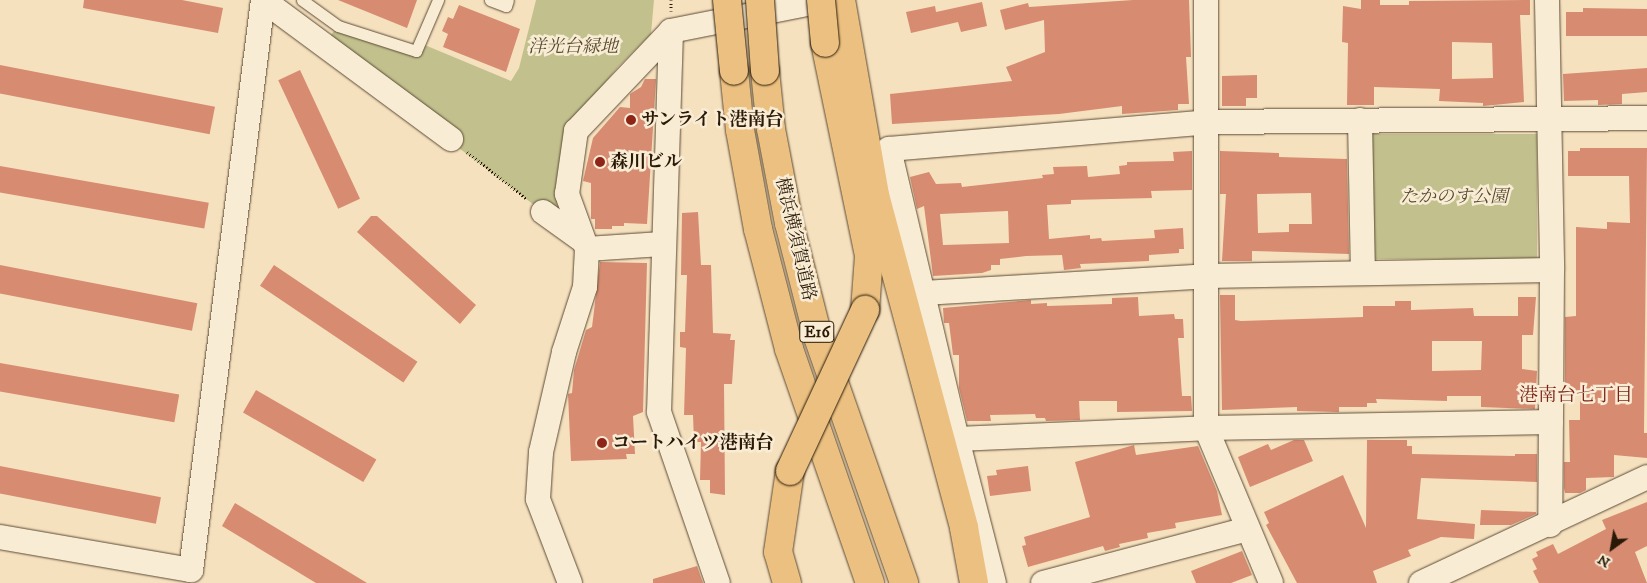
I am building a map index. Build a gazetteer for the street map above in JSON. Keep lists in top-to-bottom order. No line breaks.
{"streets":{"highway":["横浜横須賀道路","E16"]},"districts":["港南台七丁目"],"parks":["洋光台緑地","たかのす公園"],"places":["サンライト港南台","森川ビル","コートハイツ港南台"],"north":"bottom left"}
